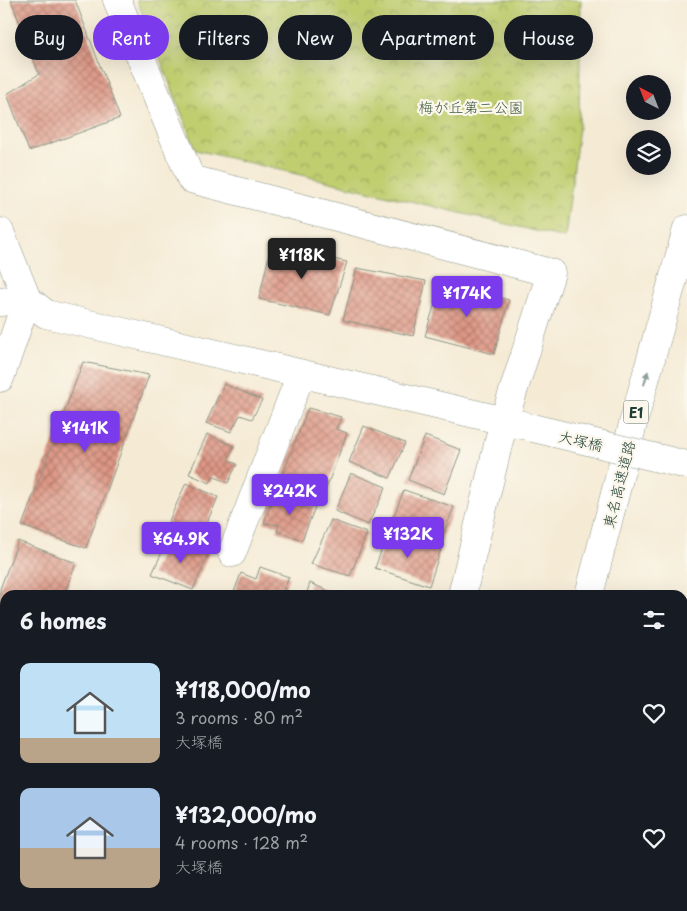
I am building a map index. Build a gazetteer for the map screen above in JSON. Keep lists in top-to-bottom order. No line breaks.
{"streets":{"main road":["E1","大塚橋","東名高速道路"]},"one_way":["東名高速道路"],"parks":["梅が丘第二公園"],"north":"top left","page":{"chip":["Buy","Rent","Filters","New","Apartment","House"],"price":["¥118K","¥174K","¥141K","¥242K","¥132K","¥64.9K"],"heading":"6 homes","list":[{"name":"¥118,000/mo","note":"3 rooms · 80 m² · 大塚橋"},{"name":"¥132,000/mo","note":"4 rooms · 128 m² · 大塚橋"}]}}
